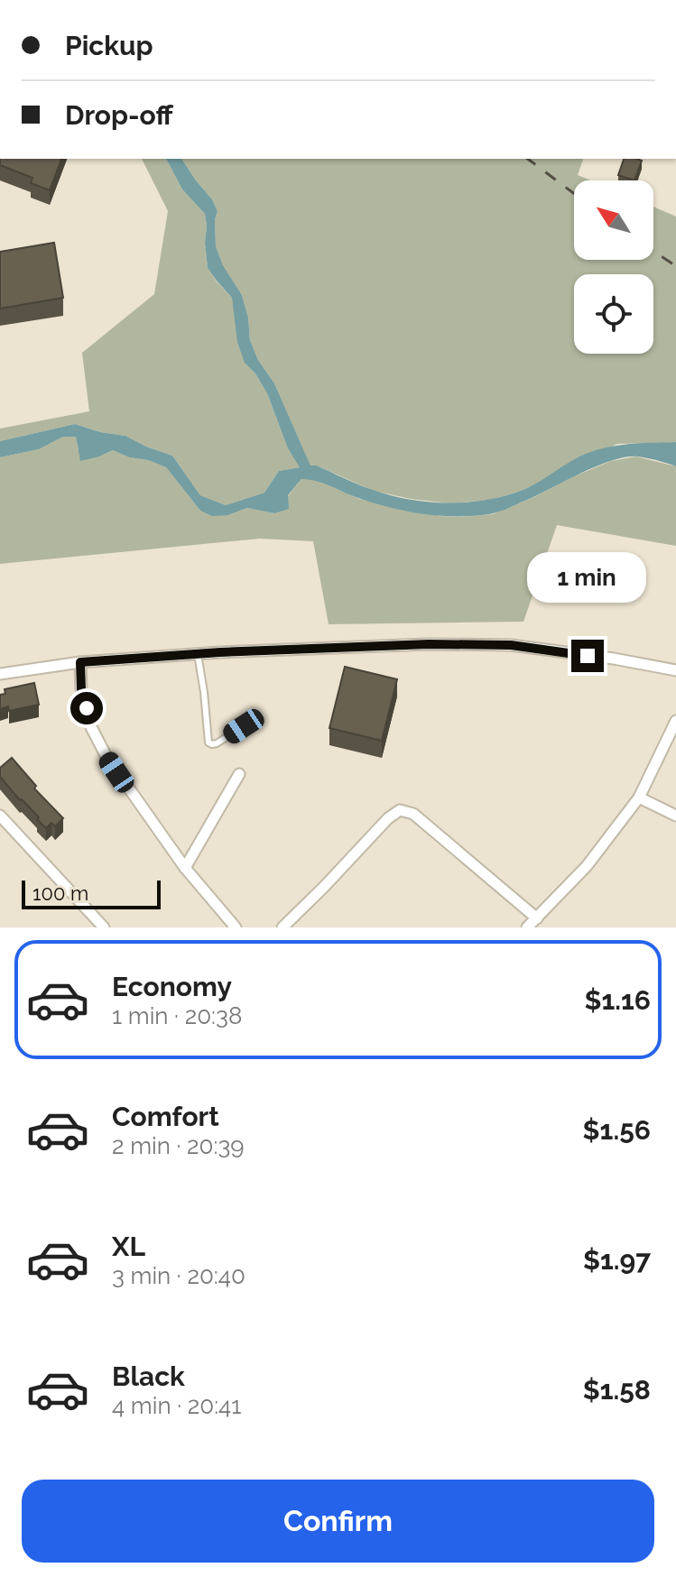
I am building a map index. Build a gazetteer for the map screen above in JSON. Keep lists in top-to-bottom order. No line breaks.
{"scale_bar":"100 m","north":"top left","page":{"banner":["Pickup","Drop-off"],"bubble":"1 min","scale":"100 m","list":[{"name":"Economy","note":"1 min · 20:38","value":"$1.16"},{"name":"Comfort","note":"2 min · 20:39","value":"$1.56"},{"name":"XL","note":"3 min · 20:40","value":"$1.97"},{"name":"Black","note":"4 min · 20:41","value":"$1.58"}],"buttons":"Confirm"}}
